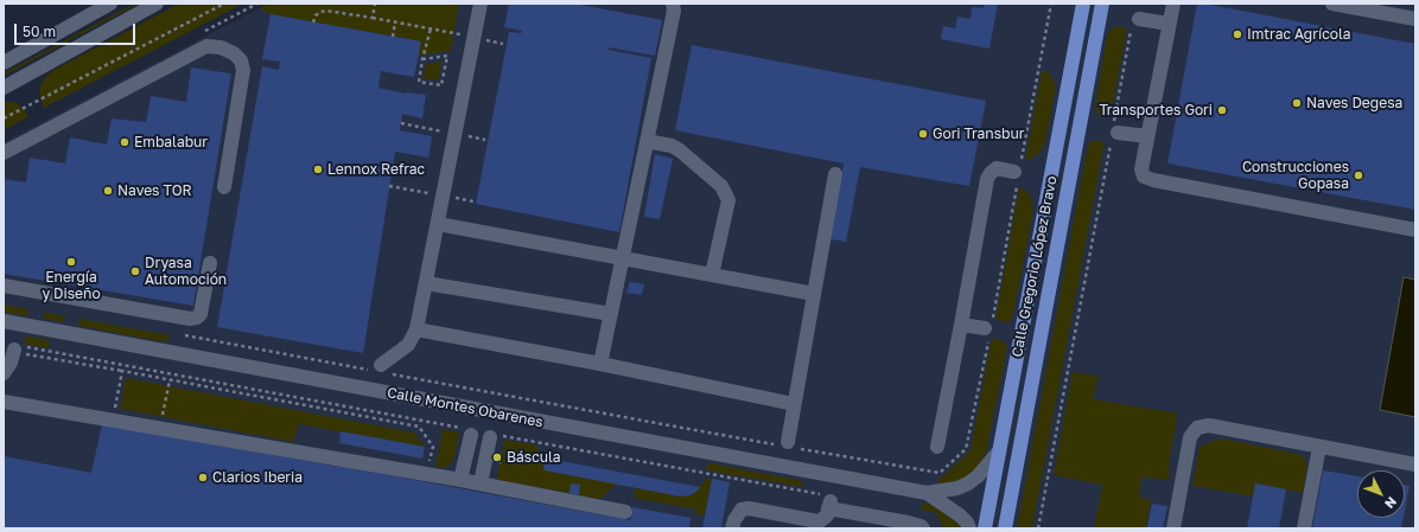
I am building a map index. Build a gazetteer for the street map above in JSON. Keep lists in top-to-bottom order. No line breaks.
{"streets":{"main road":["Calle Gregorio López Bravo"],"street":["Calle Montes Obarenes"]},"crossings":[["Calle Gregorio López Bravo","Calle Montes Obarenes"]],"places":["Imtrac Agrícola","Naves Degesa","Transportes Gori","Gori Transbur","Embalabur","Lennox Refrac","Construcciones Gopasa","Naves TOR","Energía y Diseño","Dryasa Automoción","Báscula","Clarios Iberia"],"scale_bar":"50 m","north":"bottom right"}
